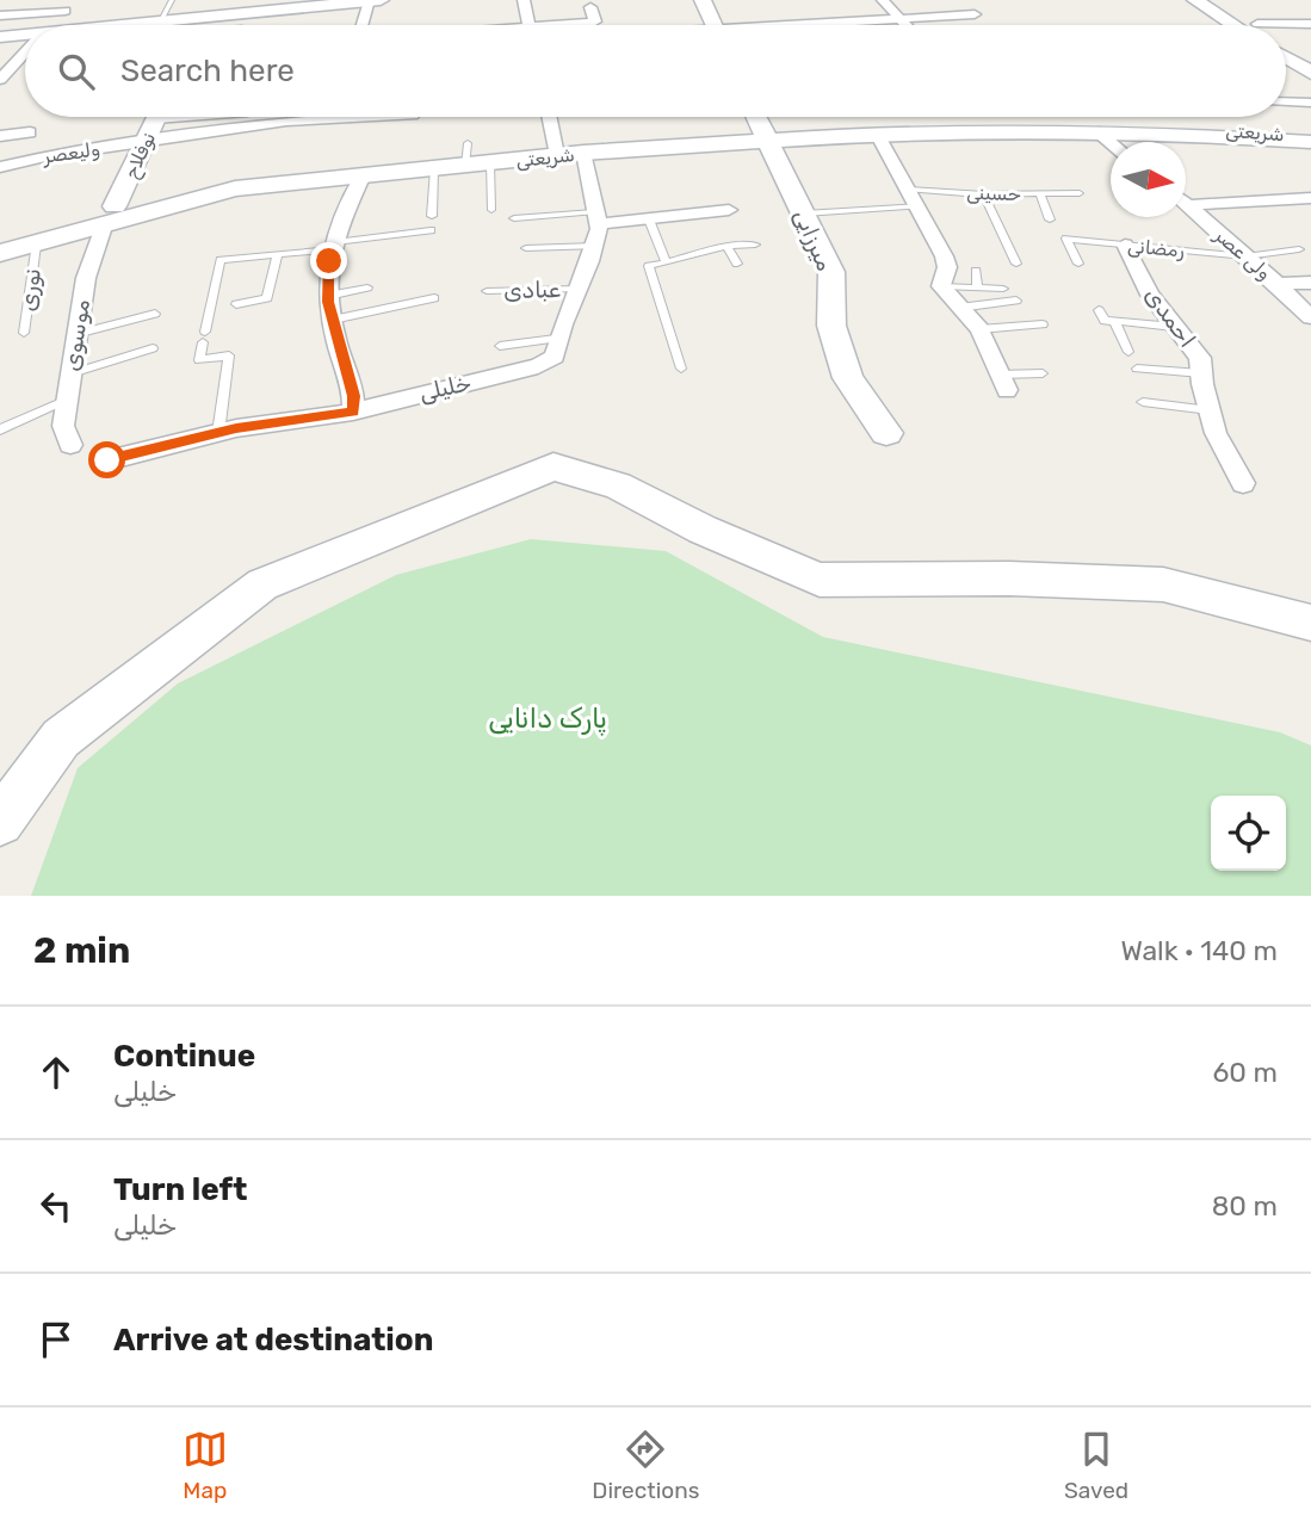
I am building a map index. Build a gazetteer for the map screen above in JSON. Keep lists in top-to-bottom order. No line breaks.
{"streets":{"street":["شریعتی","ولیعصر","نوفلاح","میرزایی","ولی عصر","احمدی","موسوی","خلیلی"],"lane":["حسینی","رمضانی","نوری","عبادی"]},"crossings":[["شریعتی","نوفلاح"],["شریعتی","میرزایی"],["شریعتی","نوری"],["شریعتی","موسوی"],["ولیعصر","نوفلاح"],["نوفلاح","موسوی"],["رمضانی","ولی عصر"],["رمضانی","احمدی"]],"parks":["پارک دانایی"],"north":"right","page":{"search":"Search here","heading":["2 min","Walk · 140 m"],"list":[["Continue","خلیلی","60 m"],["Turn left","خلیلی","80 m"],"Arrive at destination"],"nav":["Map","Directions","Saved"]}}
